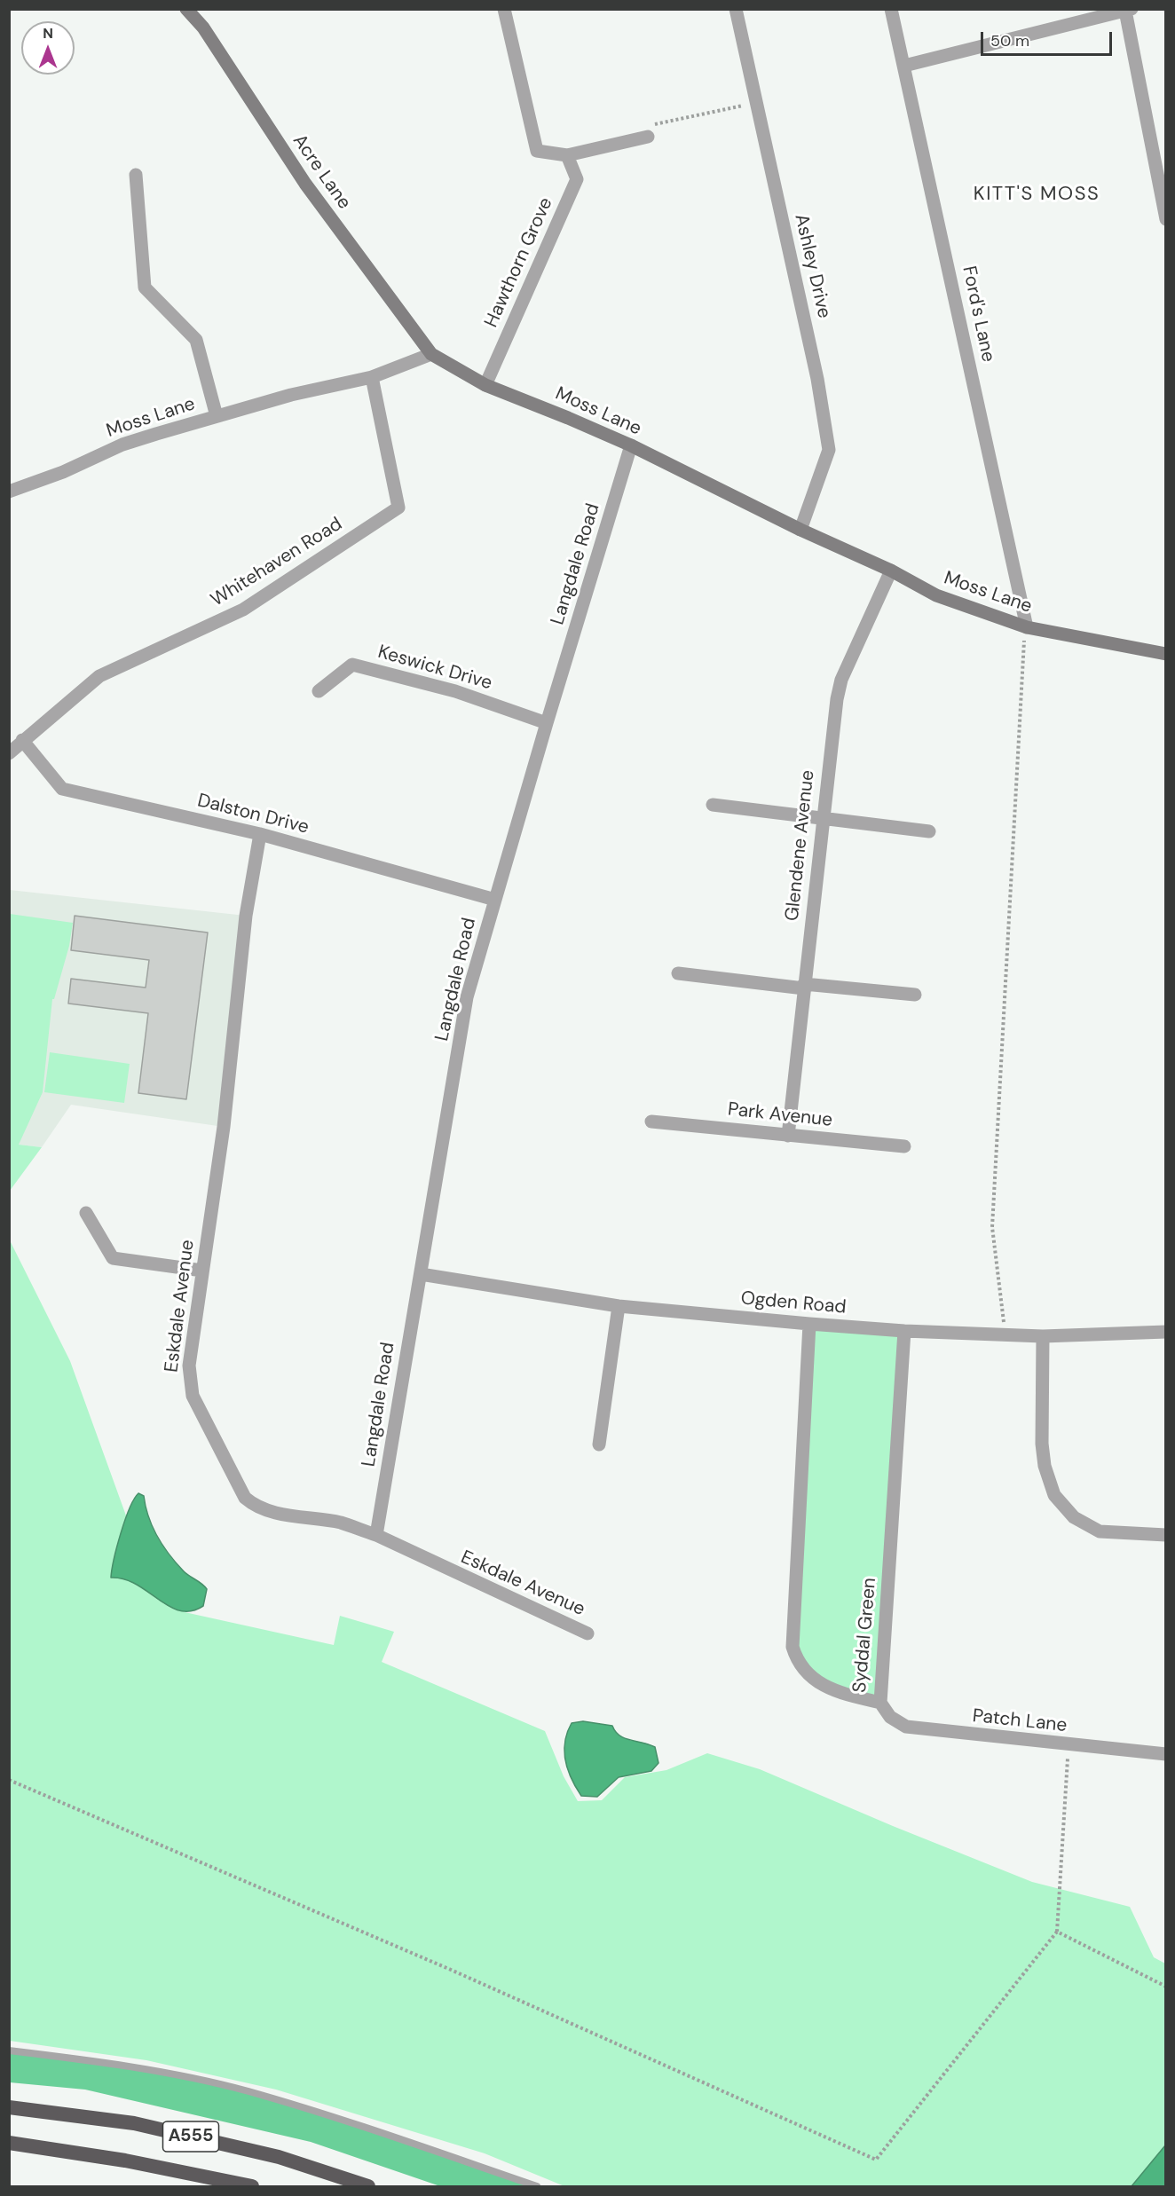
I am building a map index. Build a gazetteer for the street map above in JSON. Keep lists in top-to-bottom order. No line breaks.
{"streets":{"highway":["A555"],"main road":["Acre Lane","Moss Lane"],"street":["Hawthorn Grove","Ashley Drive","Ford's Lane","Whitehaven Road","Langdale Road","Keswick Drive","Dalston Drive","Glendene Avenue","Park Avenue","Ogden Road","Eskdale Avenue","Syddal Green","Patch Lane"]},"crossings":[["Acre Lane","Moss Lane"],["Hawthorn Grove","Moss Lane"],["Ashley Drive","Moss Lane"],["Ford's Lane","Moss Lane"],["Moss Lane","Whitehaven Road"],["Moss Lane","Langdale Road"],["Moss Lane","Glendene Avenue"],["Whitehaven Road","Dalston Drive"],["Langdale Road","Keswick Drive"],["Langdale Road","Dalston Drive"],["Langdale Road","Ogden Road"],["Langdale Road","Eskdale Avenue"],["Dalston Drive","Eskdale Avenue"],["Glendene Avenue","Park Avenue"],["Ogden Road","Syddal Green"],["Syddal Green","Patch Lane"]],"districts":["KITT'S MOSS"],"scale_bar":"50 m","north":"top"}
